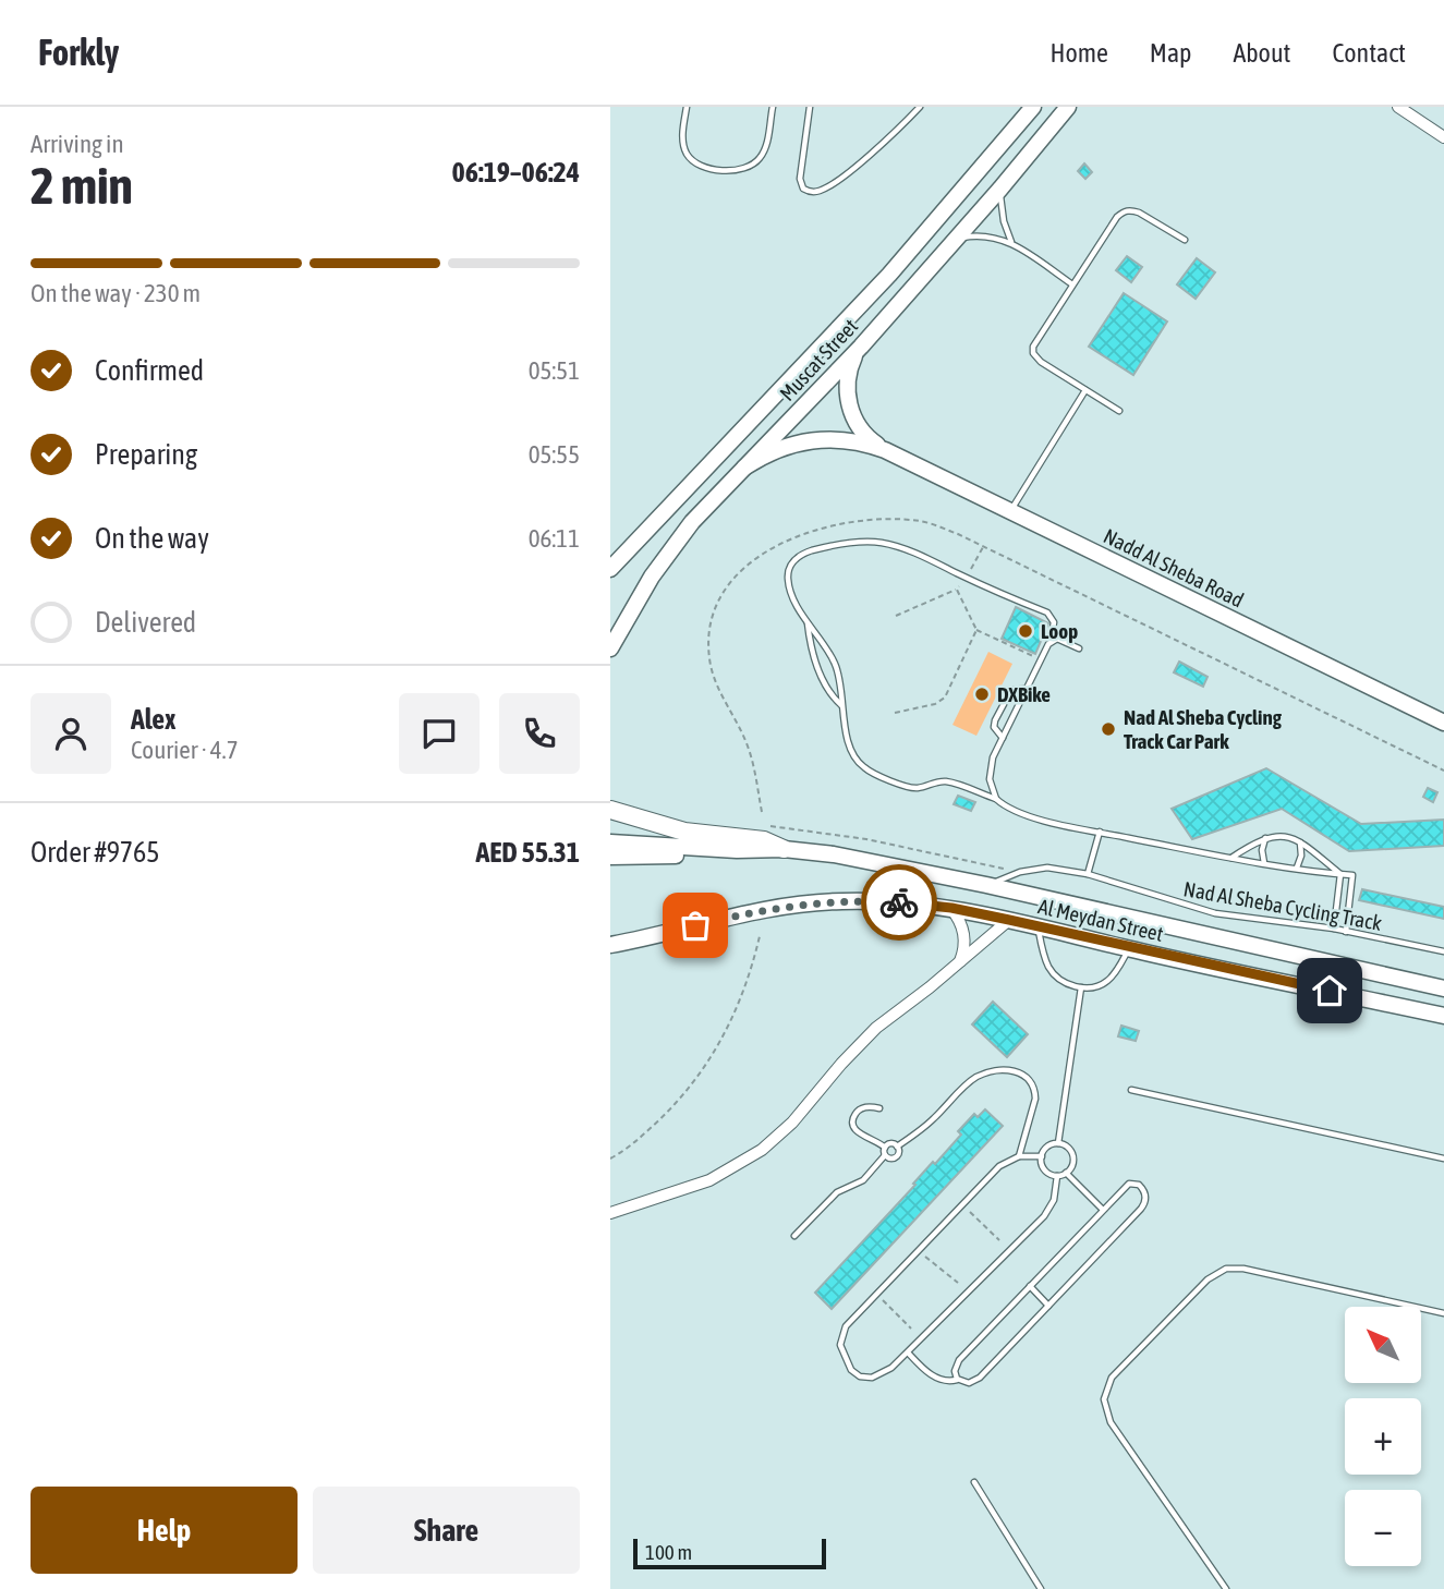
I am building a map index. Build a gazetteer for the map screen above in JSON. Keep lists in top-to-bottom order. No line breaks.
{"streets":{"street":["Muscat Street","Nadd Al Sheba Road","Al Meydan Street"],"lane":["Nad Al Sheba Cycling Track"]},"crossings":[["Muscat Street","Nadd Al Sheba Road"],["Nad Al Sheba Cycling Track","Al Meydan Street"]],"places":["Loop","DXBike","Nad Al Sheba Cycling Track Car Park"],"scale_bar":"100 m","north":"top left","page":{"header":"Forkly","nav":["Home","Map","About","Contact"],"heading":["2 min","Arriving in","06:19–06:24"],"panel":["Alex","Courier · 4.7","Order #9765","AED 55.31"],"bar":"On the way · 230 m","list":[["Confirmed","05:51"],["Preparing","05:55"],["On the way","06:11"],"Delivered"],"map_buttons":["+","−"],"buttons":["Help","Share"],"scale":"100 m"}}
